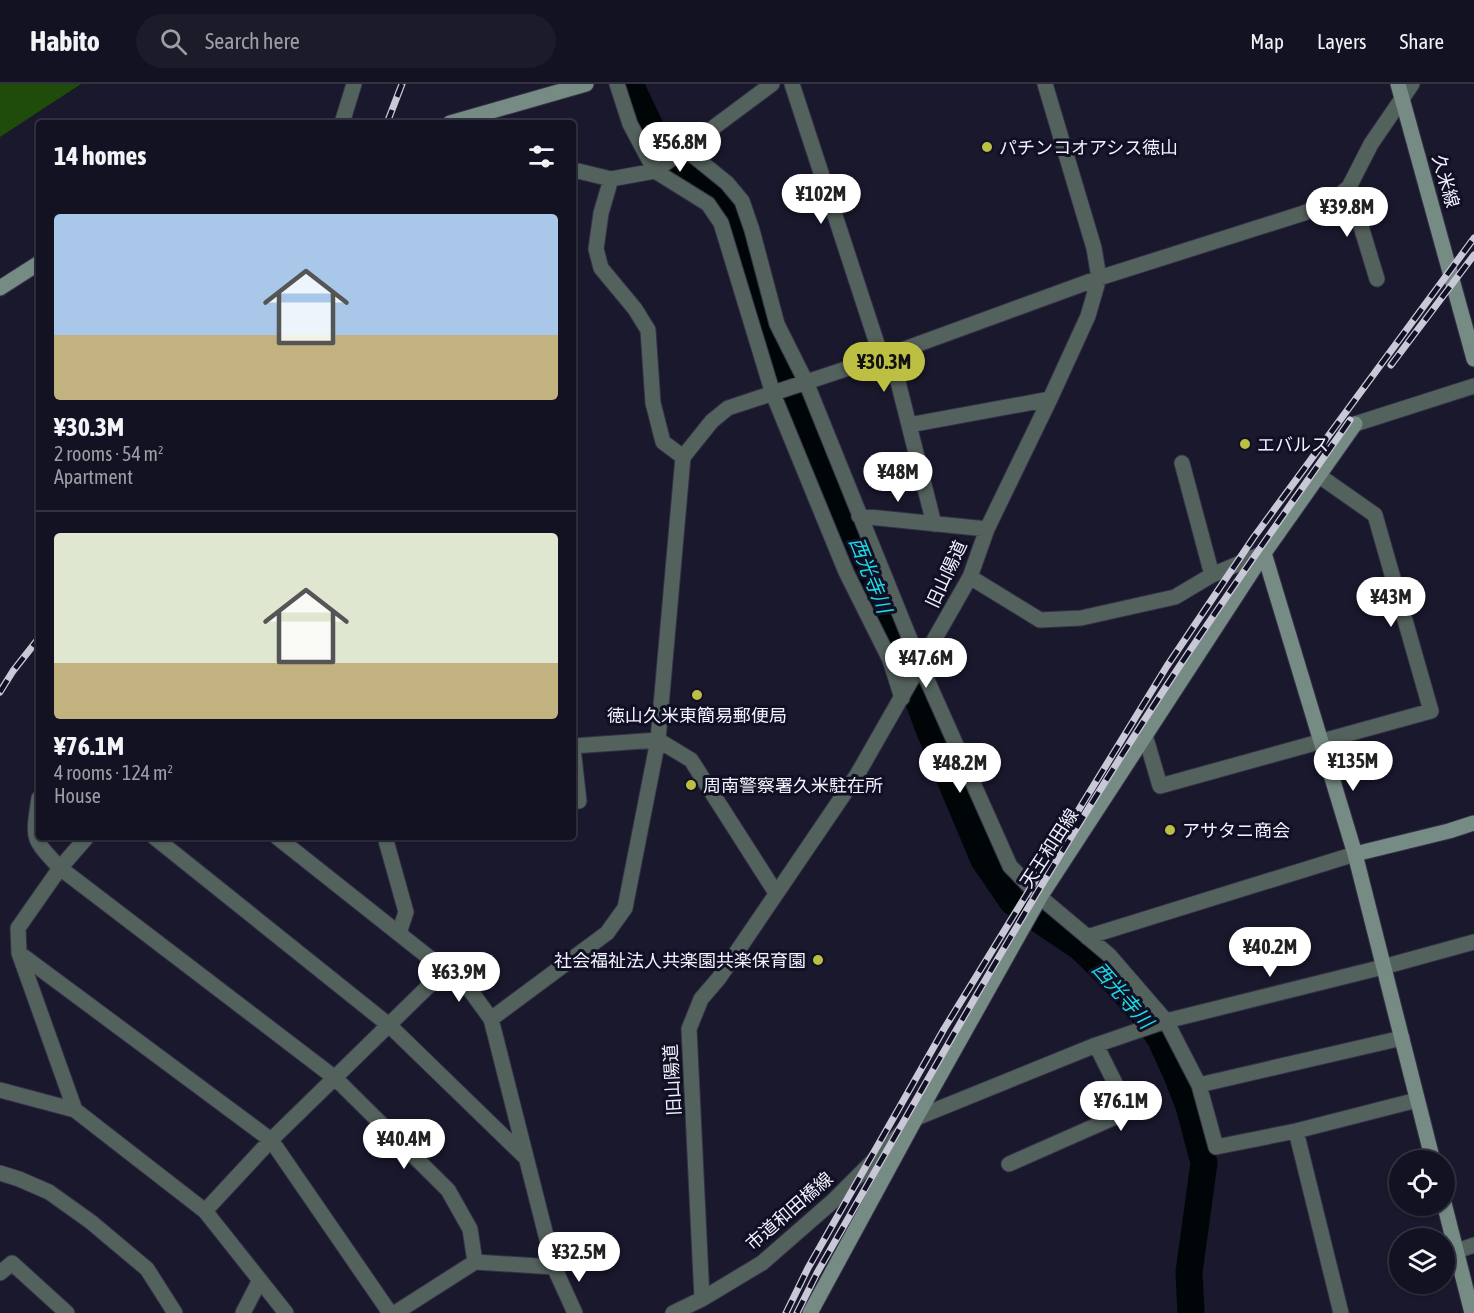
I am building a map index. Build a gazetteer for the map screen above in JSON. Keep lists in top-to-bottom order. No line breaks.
{"streets":{"street":["久米線","旧山陽道","天王和田線","市道和田橋線"]},"crossings":[["旧山陽道","市道和田橋線"],["天王和田線","市道和田橋線"]],"water":["西光寺川"],"places":["パチンコオアシス徳山","エバルス","徳山久米東簡易郵便局","周南警察署久米駐在所","アサタニ商会","社会福祉法人共楽園共楽保育園"],"page":{"header":"Habito","search":"Search here","nav":["Map","Layers","Share"],"heading":"14 homes","price":["¥56.8M","¥102M","¥39.8M","¥30.3M","¥48M","¥43M","¥47.6M","¥135M","¥48.2M","¥40.2M","¥63.9M","¥76.1M","¥40.4M","¥32.5M"],"list":[{"name":"¥30.3M","note":"2 rooms · 54 m² · Apartment"},{"name":"¥76.1M","note":"4 rooms · 124 m² · House"}]}}
